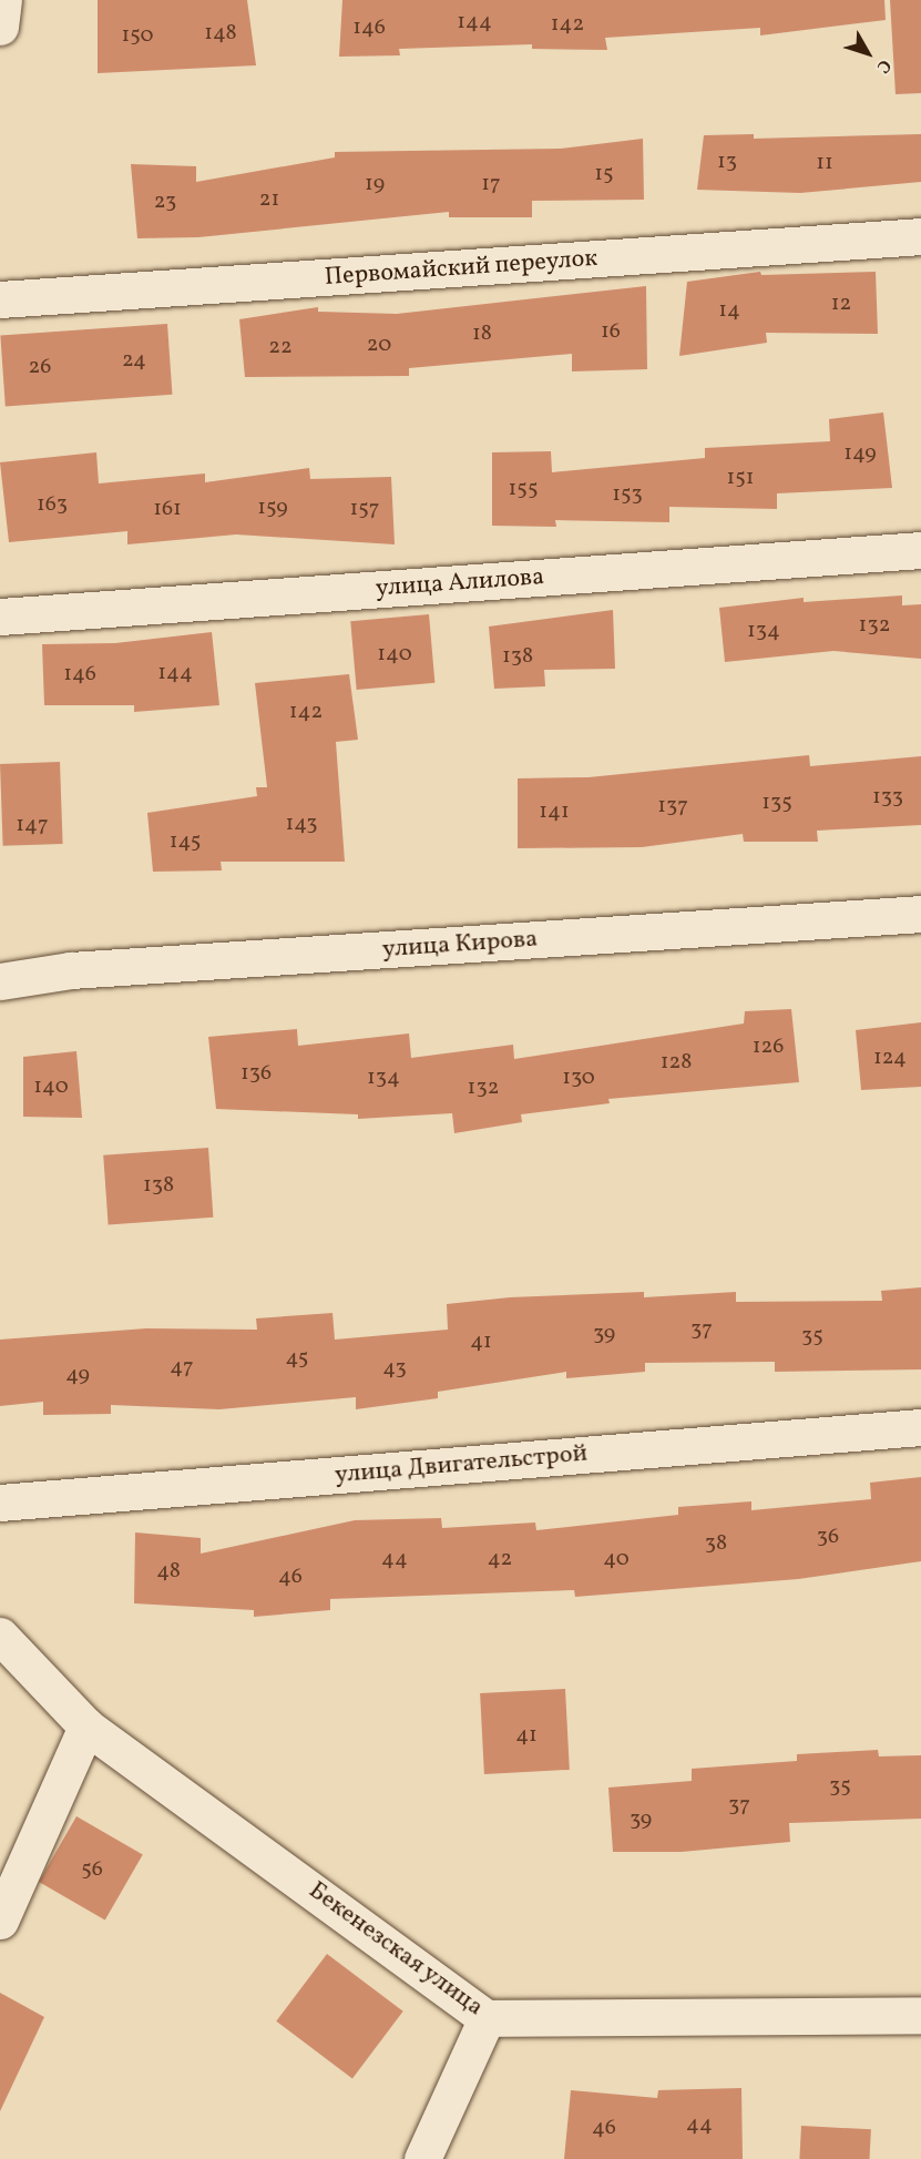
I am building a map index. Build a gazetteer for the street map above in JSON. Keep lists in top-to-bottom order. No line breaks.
{"streets":{"street":["Первомайский переулок","улица Алилова","улица Кирова","улица Двигательстрой","Бекенезская улица"]},"house_numbers":["144","142","146","148","150","13","11","15","19","17","21","23","12","14","16","18","20","22","24","26","149","151","155","153","163","159","161","157","132","134","140","138","144","146","142","133","135","137","141","143","147","145","126","124","128","136","134","130","140","132","138","37","39","35","41","45","47","43","49","36","38","44","42","40","48","46","41","35","37","39","56","44","46"],"north":"bottom right"}
